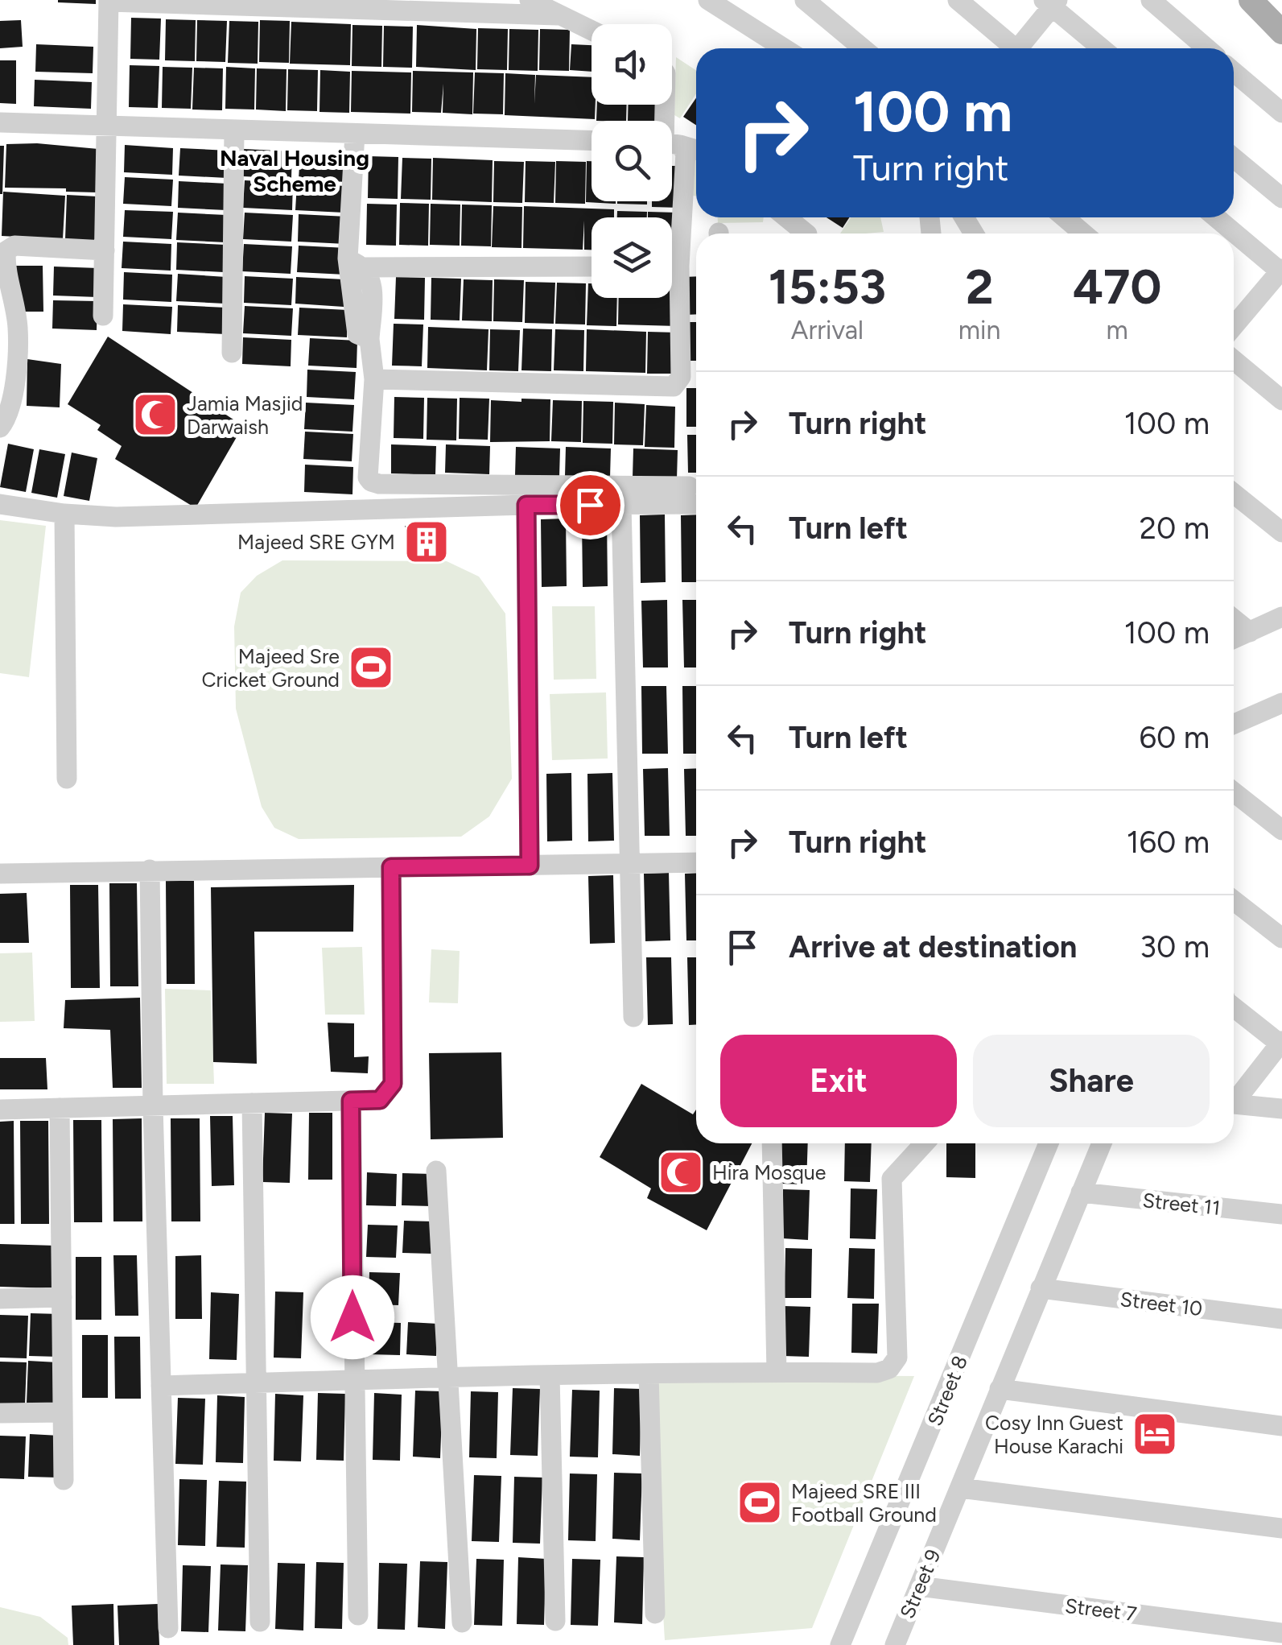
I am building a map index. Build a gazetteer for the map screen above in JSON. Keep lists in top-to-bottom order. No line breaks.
{"streets":{"street":["Street 11","Street 10","Street 8","Street 9","Street 7"]},"crossings":[["Street 11","Street 9"],["Street 10","Street 9"],["Street 9","Street 7"]],"districts":["Naval Housing Scheme"],"places":{"mosque":["Jamia Masjid Darwaish","Hira Mosque"],"building":["Majeed SRE GYM"],"sports":["Majeed Sre Cricket Ground","Majeed SRE III Football Ground"],"hotel":["Cosy Inn Guest House Karachi"]},"page":{"turn":["100 m","Turn right"],"eta":["15:53","Arrival","2","min","470","m"],"list":[{"name":"Turn right","value":"100 m"},{"name":"Turn left","value":"20 m"},{"name":"Turn right","value":"100 m"},{"name":"Turn left","value":"60 m"},{"name":"Turn right","value":"160 m"},{"name":"Arrive at destination","value":"30 m"}],"buttons":["Exit","Share"]}}
